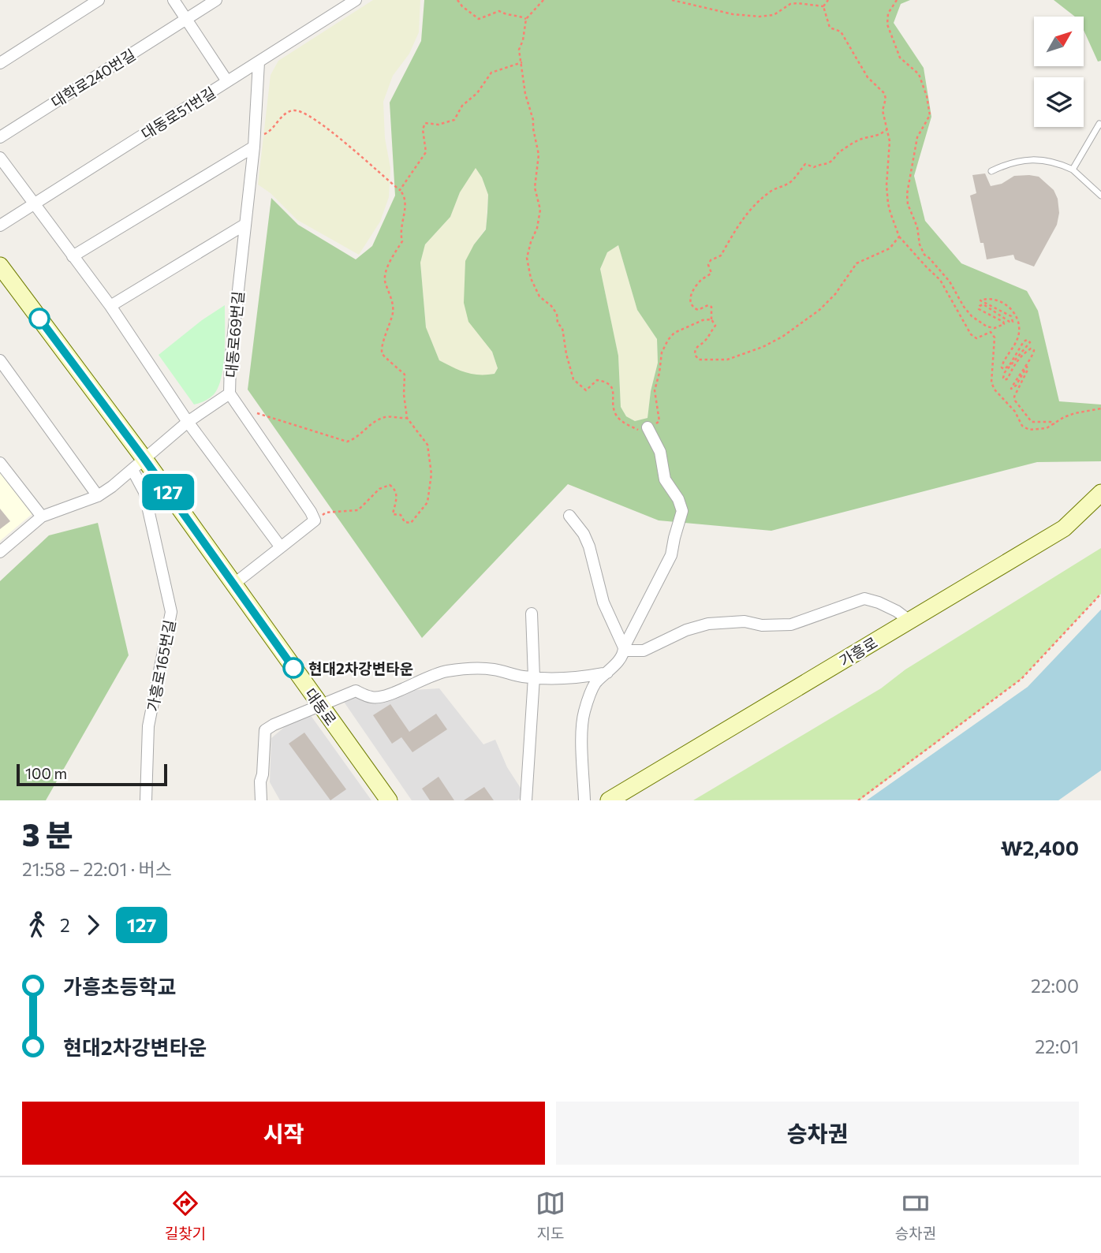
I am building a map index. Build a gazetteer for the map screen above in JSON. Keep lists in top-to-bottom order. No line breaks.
{"streets":{"main road":["가흥로","대동로"],"street":["대학로240번길","대동로51번길","대동로69번길","가흥로165번길"]},"crossings":[["대동로51번길","대동로69번길"],["대동로69번길","가흥로165번길"],["대동로69번길","대동로"],["가흥로165번길","대동로"]],"places":["현대2차강변타운"],"lines":["bus line 127"],"scale_bar":"100 m","north":"top right","page":{"on_map":"127","scale":"100 m","heading":["3 분","21:58 – 22:01 · 버스","₩2,400"],"legs":["2","127"],"list":[{"name":"가흥초등학교","value":"22:00"},{"name":"현대2차강변타운","value":"22:01"}],"buttons":["시작","승차권"],"tabs":["길찾기","지도","승차권"]}}
